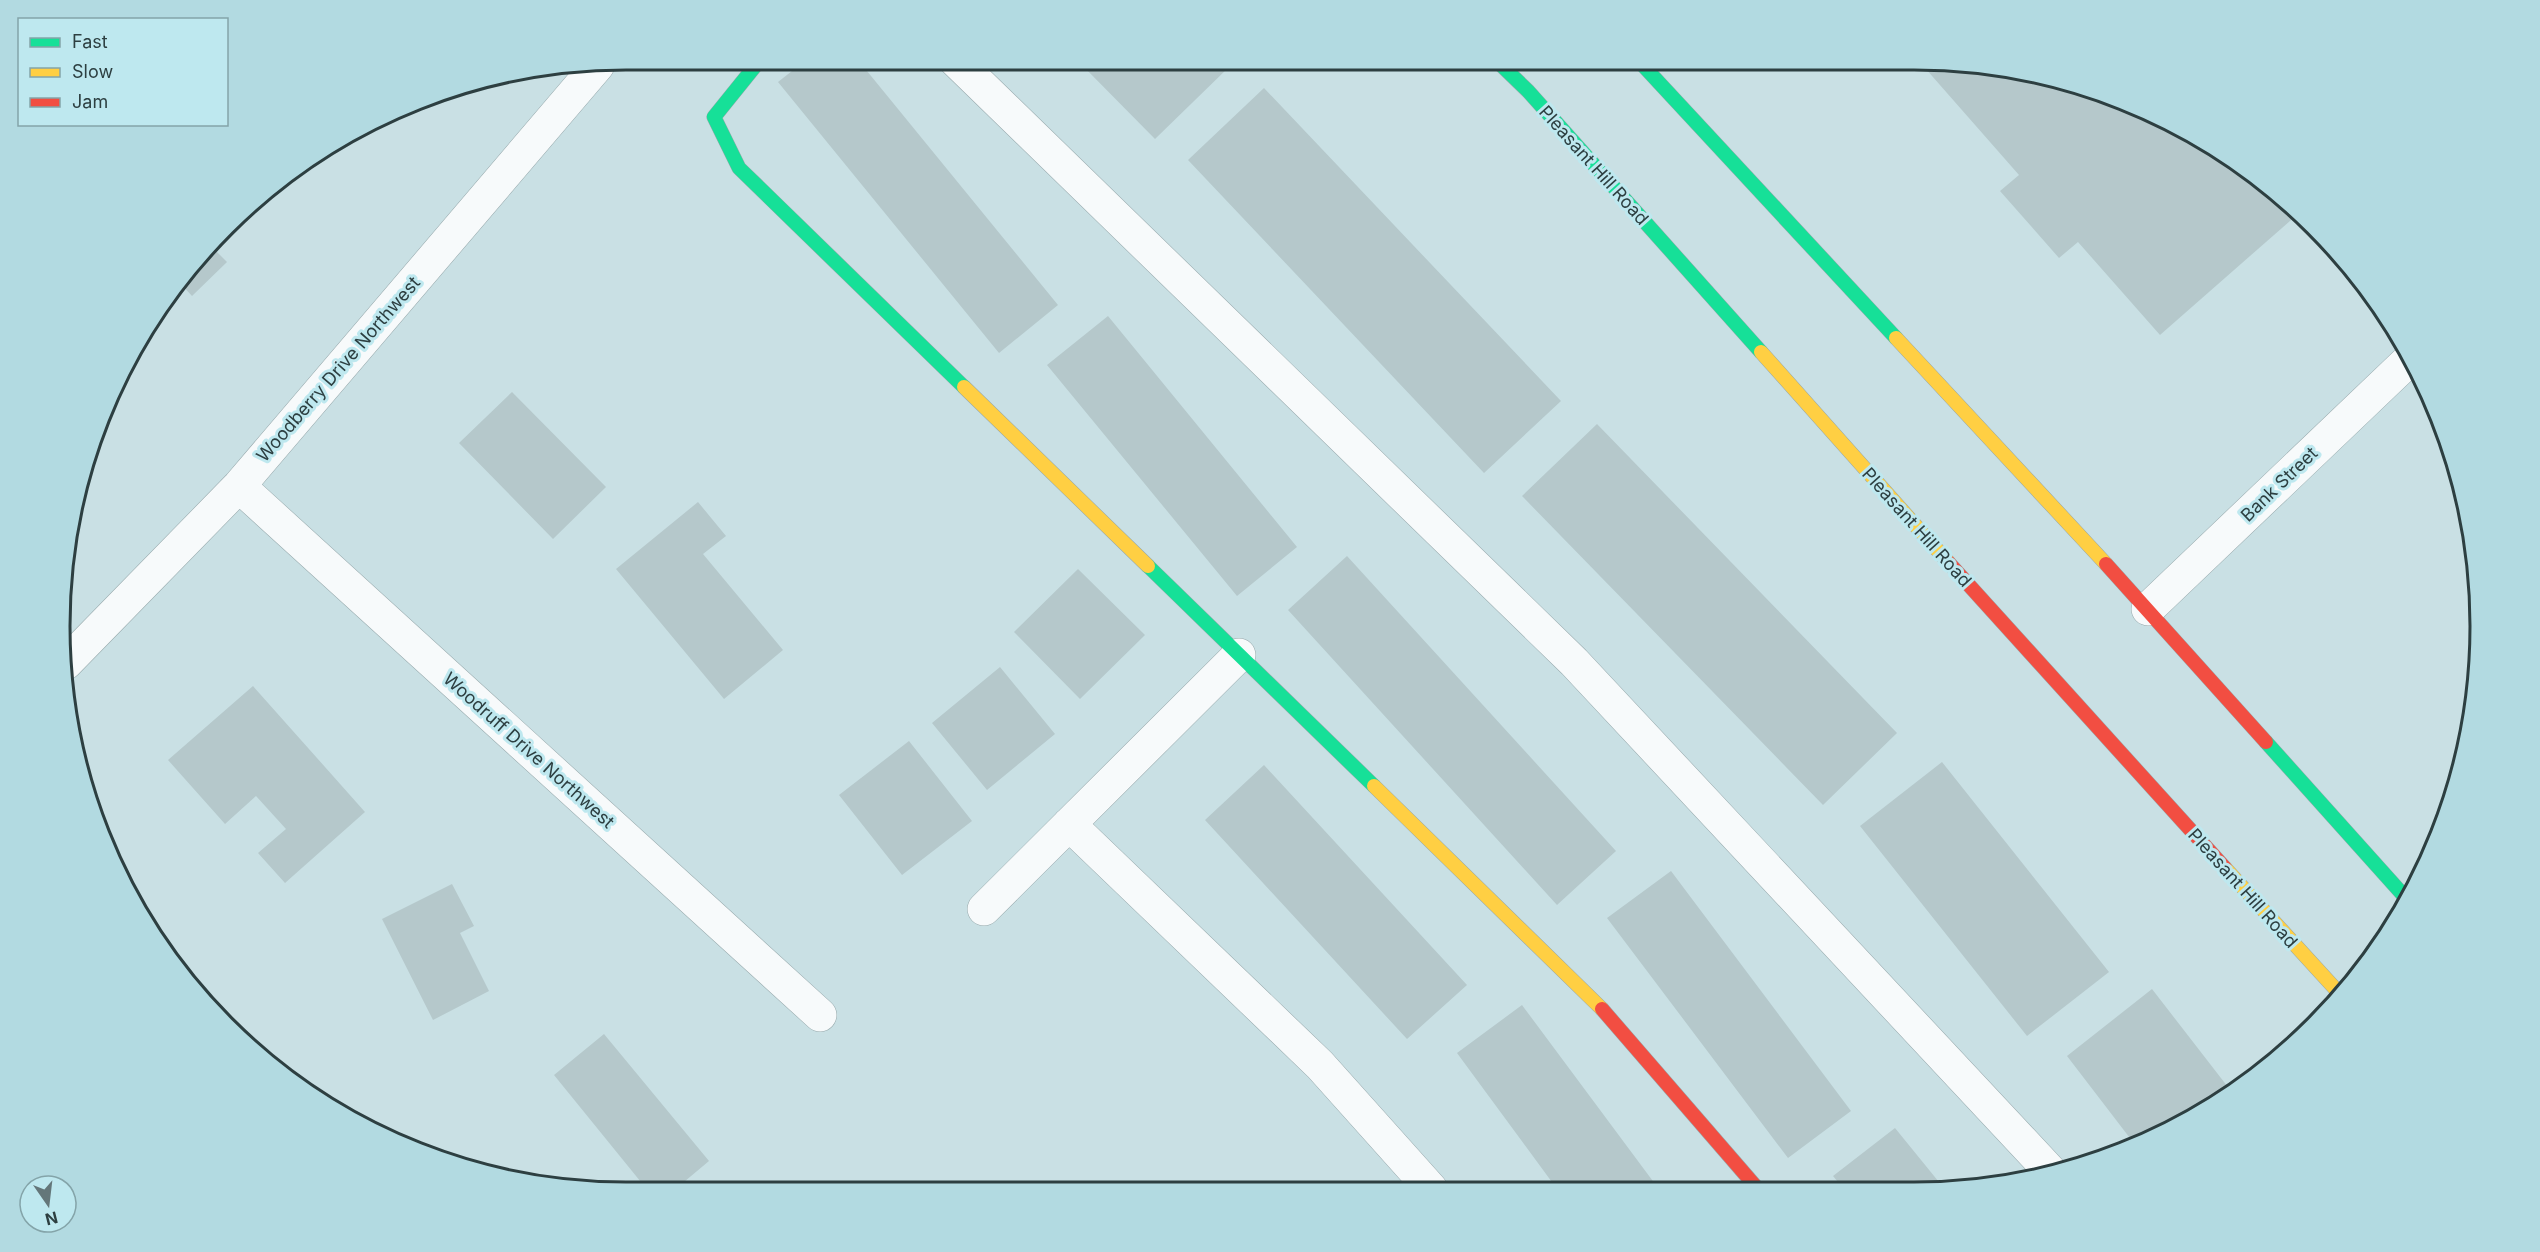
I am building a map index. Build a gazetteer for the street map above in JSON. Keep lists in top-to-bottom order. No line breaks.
{"streets":{"main road":["Pleasant Hill Road"],"street":["Woodberry Drive Northwest","Bank Street","Woodruff Drive Northwest"]},"crossings":[["Woodberry Drive Northwest","Woodruff Drive Northwest"]],"legend":["Fast","Slow","Jam"],"north":"bottom"}
